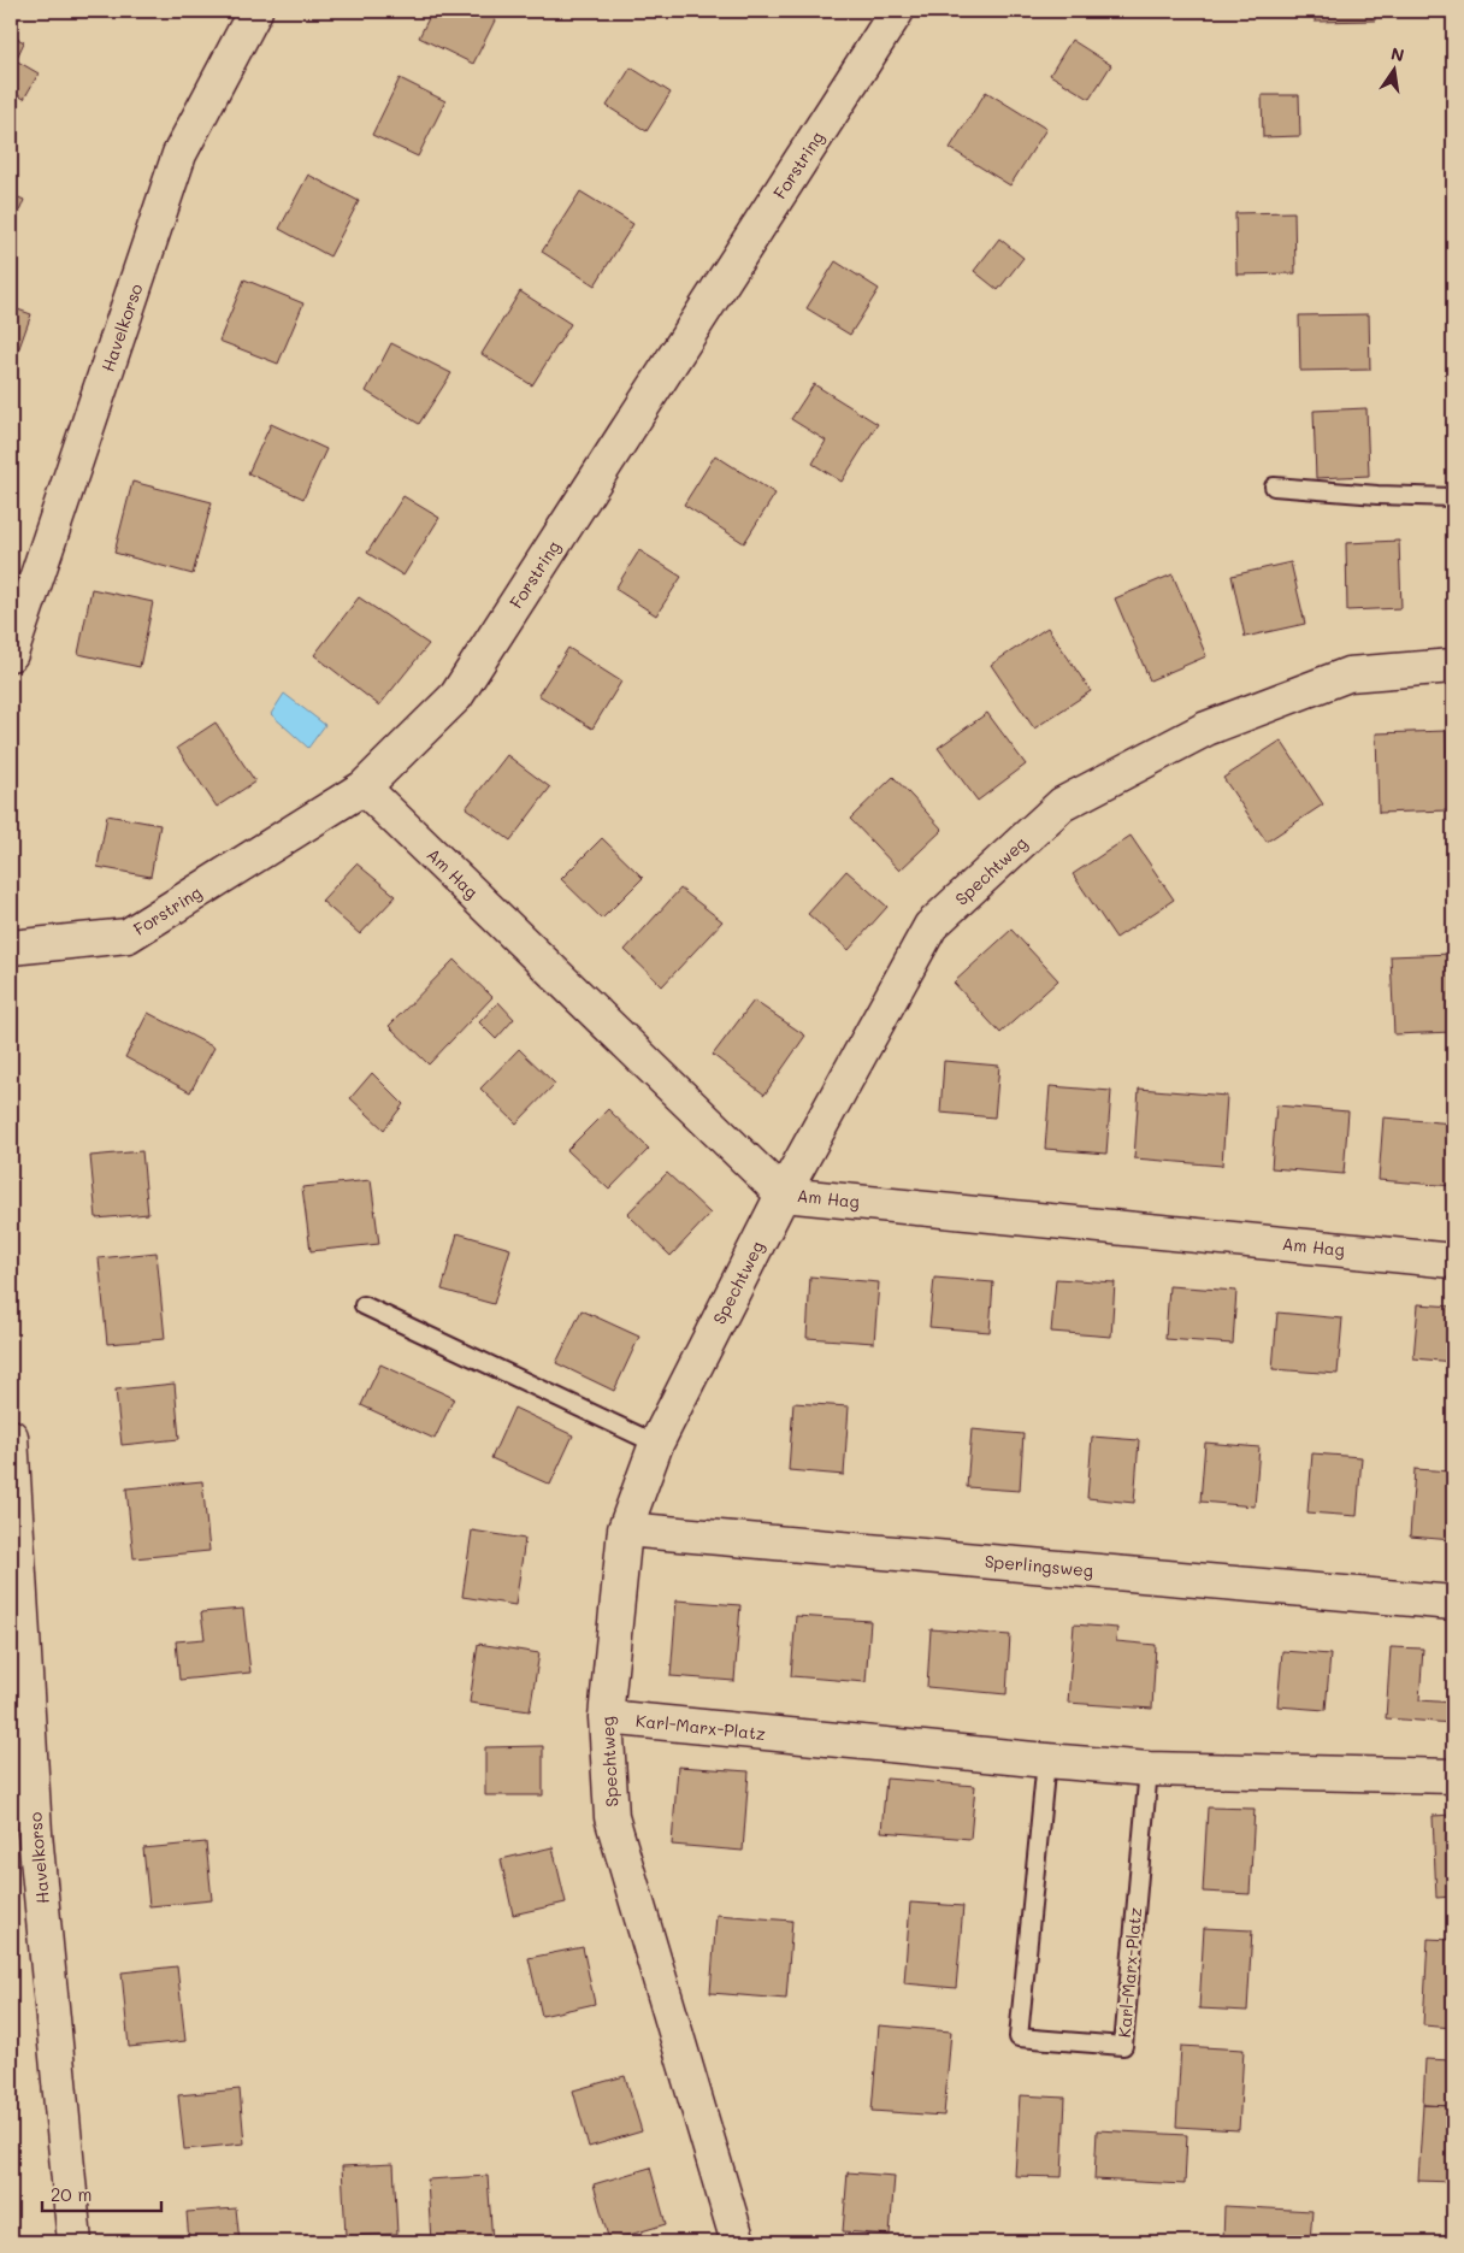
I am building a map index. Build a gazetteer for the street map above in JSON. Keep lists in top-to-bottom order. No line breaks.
{"streets":{"street":["Forstring","Havelkorso","Spechtweg","Am Hag","Sperlingsweg","Karl-Marx-Platz"]},"crossings":[["Forstring","Am Hag"],["Spechtweg","Am Hag"],["Spechtweg","Sperlingsweg"],["Spechtweg","Karl-Marx-Platz"]],"scale_bar":"20 m","north":"top"}
